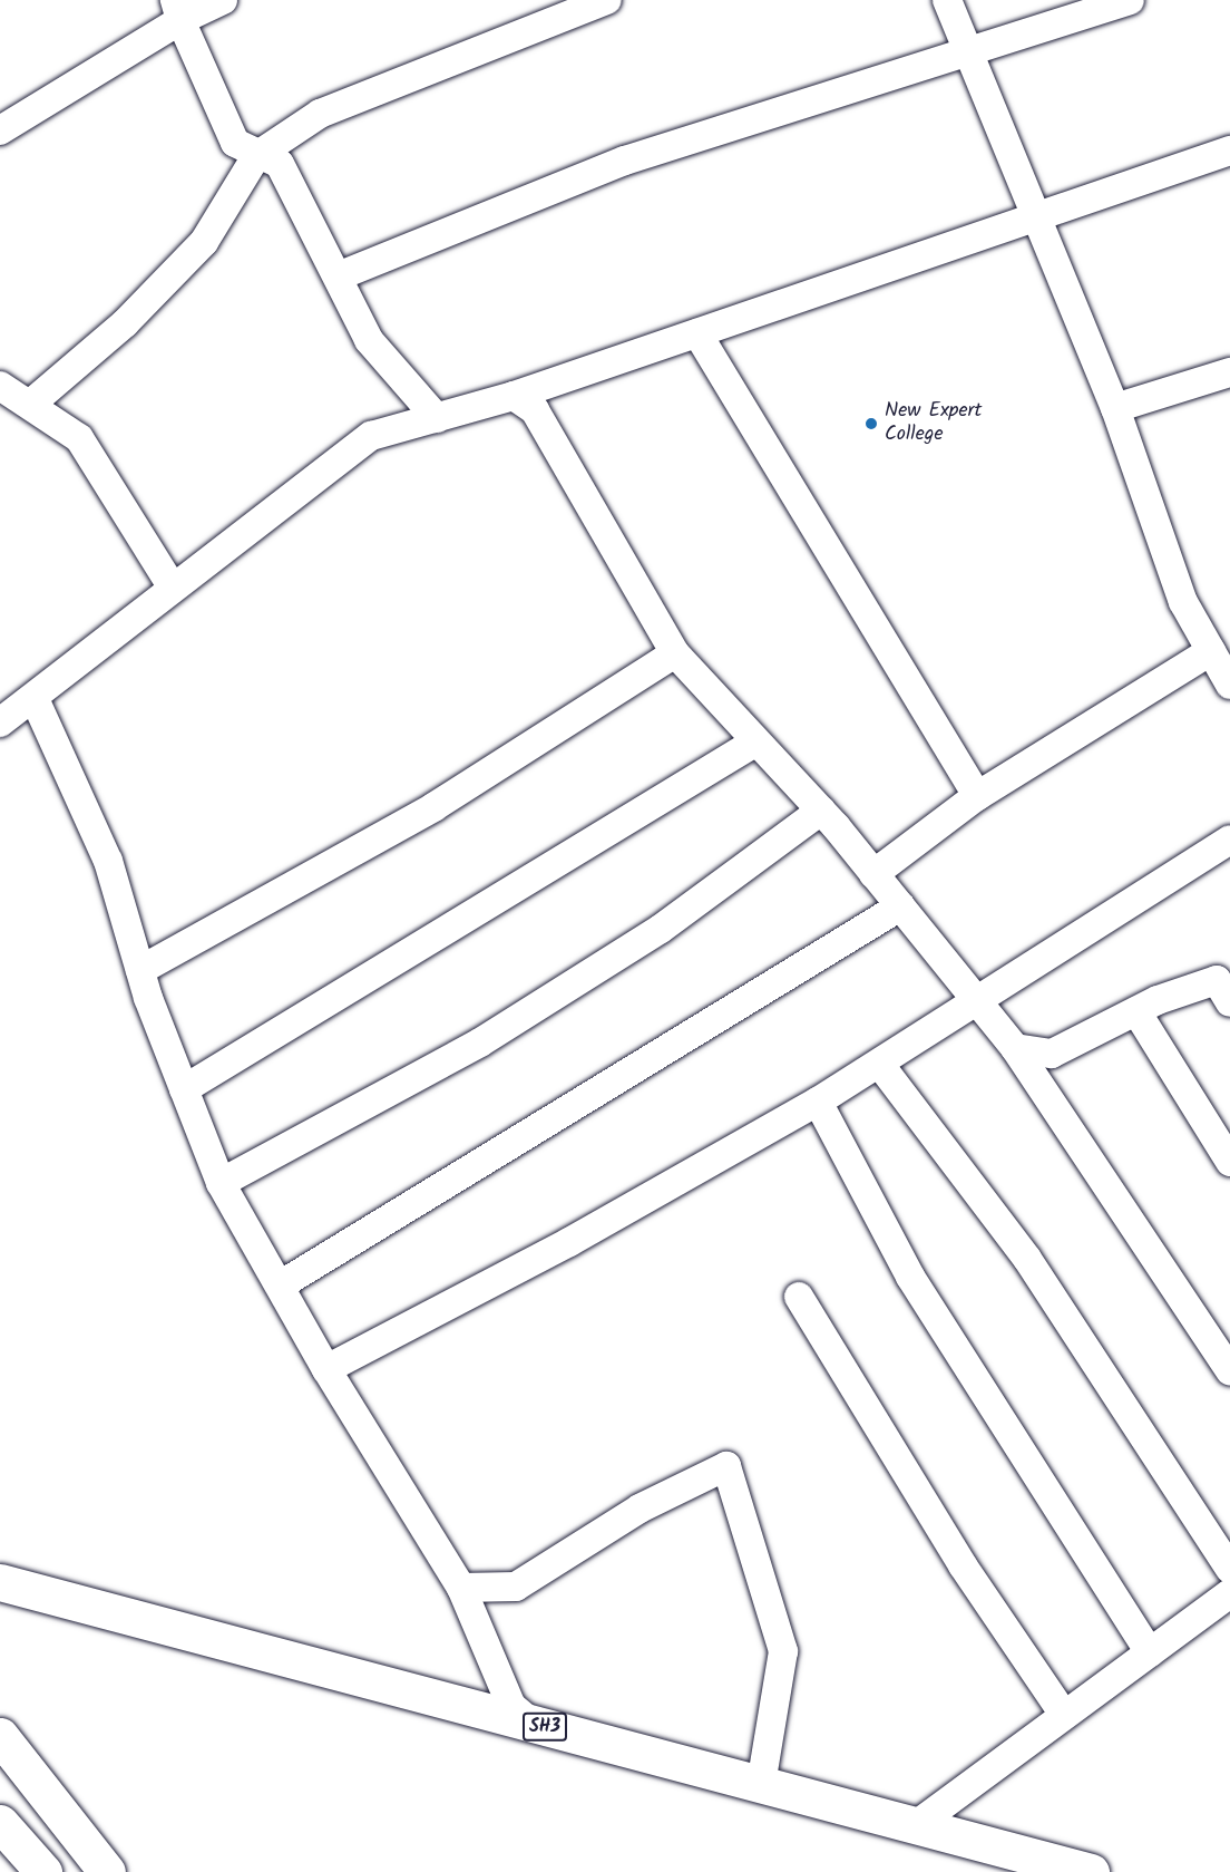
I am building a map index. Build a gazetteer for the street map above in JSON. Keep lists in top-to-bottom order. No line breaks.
{"streets":{"main road":["SH3"]},"places":["New Expert College"]}
